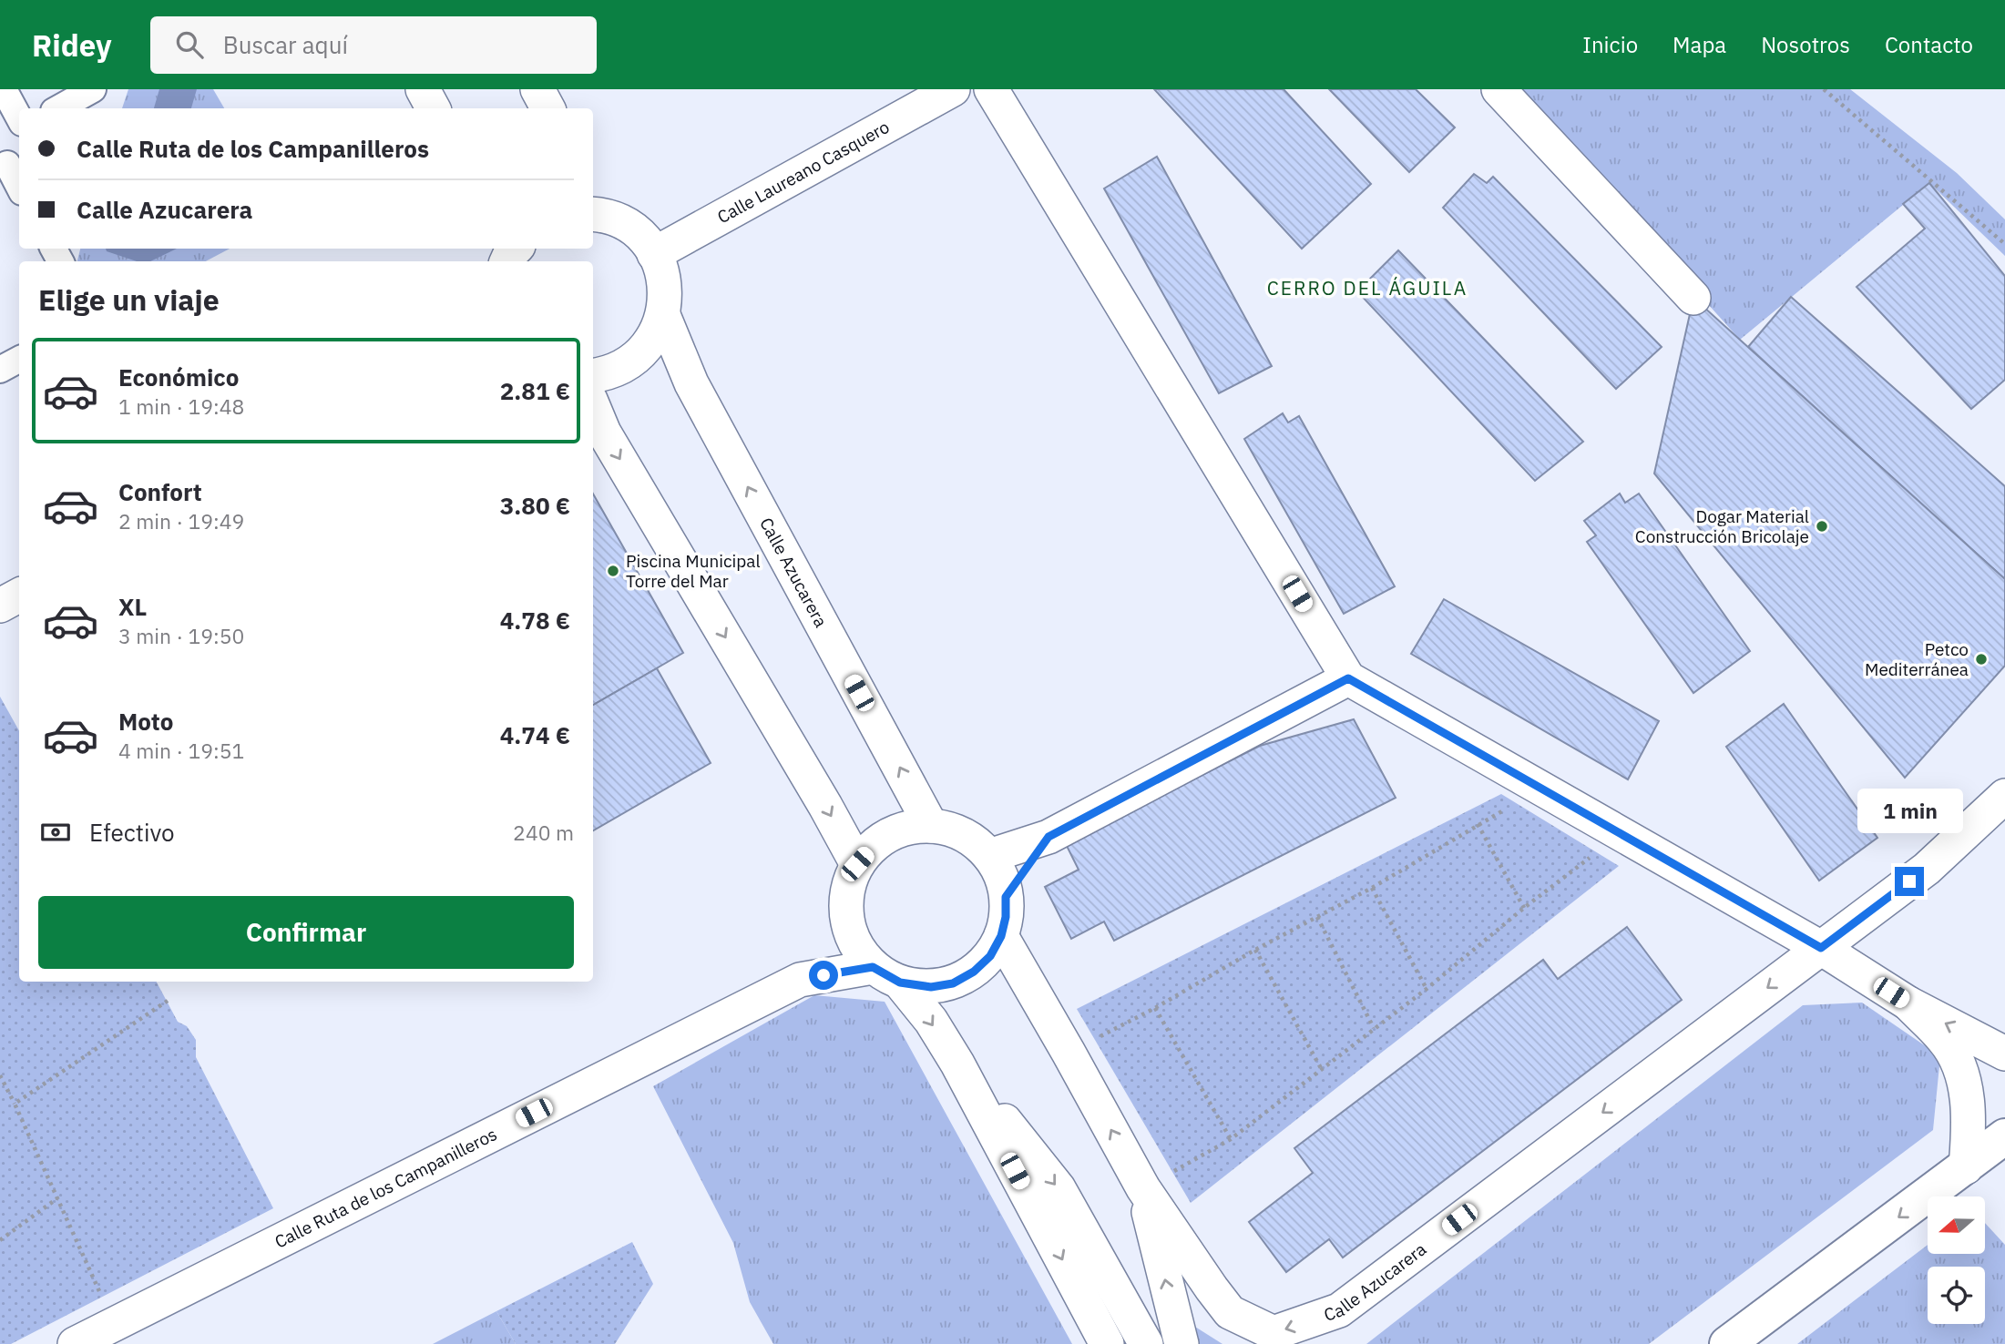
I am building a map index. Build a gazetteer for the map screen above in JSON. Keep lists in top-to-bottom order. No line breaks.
{"streets":{"street":["Calle Laureano Casquero","Calle Azucarera","Calle Ruta de los Campanilleros"]},"crossings":[["Calle Azucarera","Calle Ruta de los Campanilleros"]],"districts":["CERRO DEL ÁGUILA"],"places":["Dogar Material Construcción Bricolaje","Piscina Municipal Torre del Mar","Petco Mediterránea"],"north":"left","page":{"header":"Ridey","search":"Buscar aquí","nav":["Inicio","Mapa","Nosotros","Contacto"],"banner":["Calle Ruta de los Campanilleros","Calle Azucarera"],"heading":"Elige un viaje","list":[{"name":"Económico","note":"1 min · 19:48","value":"2.81 €"},{"name":"Confort","note":"2 min · 19:49","value":"3.80 €"},{"name":"XL","note":"3 min · 19:50","value":"4.78 €"},{"name":"Moto","note":"4 min · 19:51","value":"4.74 €"}],"bubble":"1 min","pay":["Efectivo","240 m"],"buttons":"Confirmar"}}
